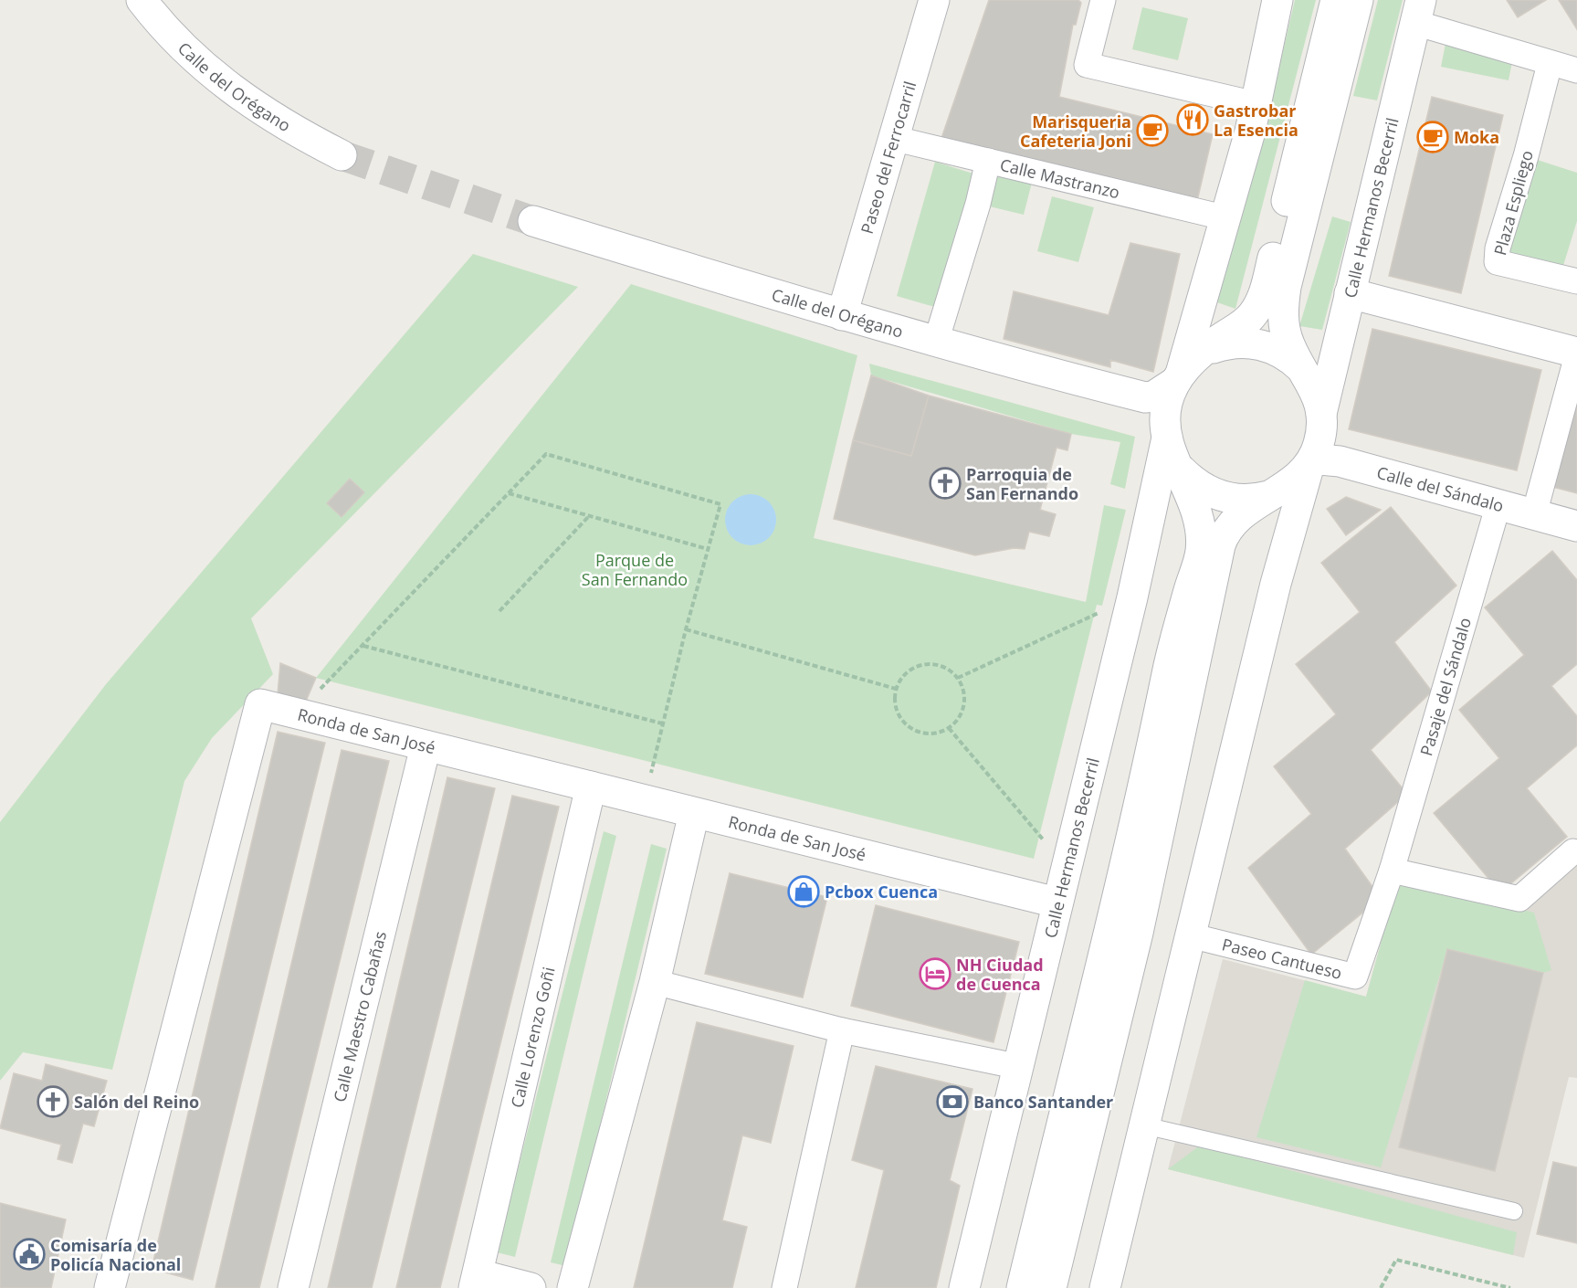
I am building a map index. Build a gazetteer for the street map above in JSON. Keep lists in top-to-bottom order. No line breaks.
{"streets":{"street":["Calle del Orégano","Paseo del Ferrocarril","Calle Mastranzo","Plaza Espliego","Calle Hermanos Becerril","Calle del Sándalo","Pasaje del Sándalo","Ronda de San José","Paseo Cantueso","Calle Maestro Cabañas","Calle Lorenzo Goñi"]},"crossings":[["Calle del Orégano","Paseo del Ferrocarril"],["Paseo del Ferrocarril","Calle Mastranzo"],["Calle Mastranzo","Calle Hermanos Becerril"],["Calle Hermanos Becerril","Calle del Sándalo"],["Calle Hermanos Becerril","Ronda de San José"],["Calle Hermanos Becerril","Paseo Cantueso"],["Calle del Sándalo","Pasaje del Sándalo"],["Pasaje del Sándalo","Paseo Cantueso"],["Ronda de San José","Calle Maestro Cabañas"],["Ronda de San José","Calle Lorenzo Goñi"]],"parks":["Parque de San Fernando"],"places":{"restaurant":["Gastrobar La Esencia"],"cafe":["Marisqueria Cafeteria Joni","Moka"],"church":["Parroquia de San Fernando","Salón del Reino"],"shop":["Pcbox Cuenca"],"hotel":["NH Ciudad de Cuenca"],"bank":["Banco Santander"],"public building":["Comisaría de Policía Nacional"]}}
